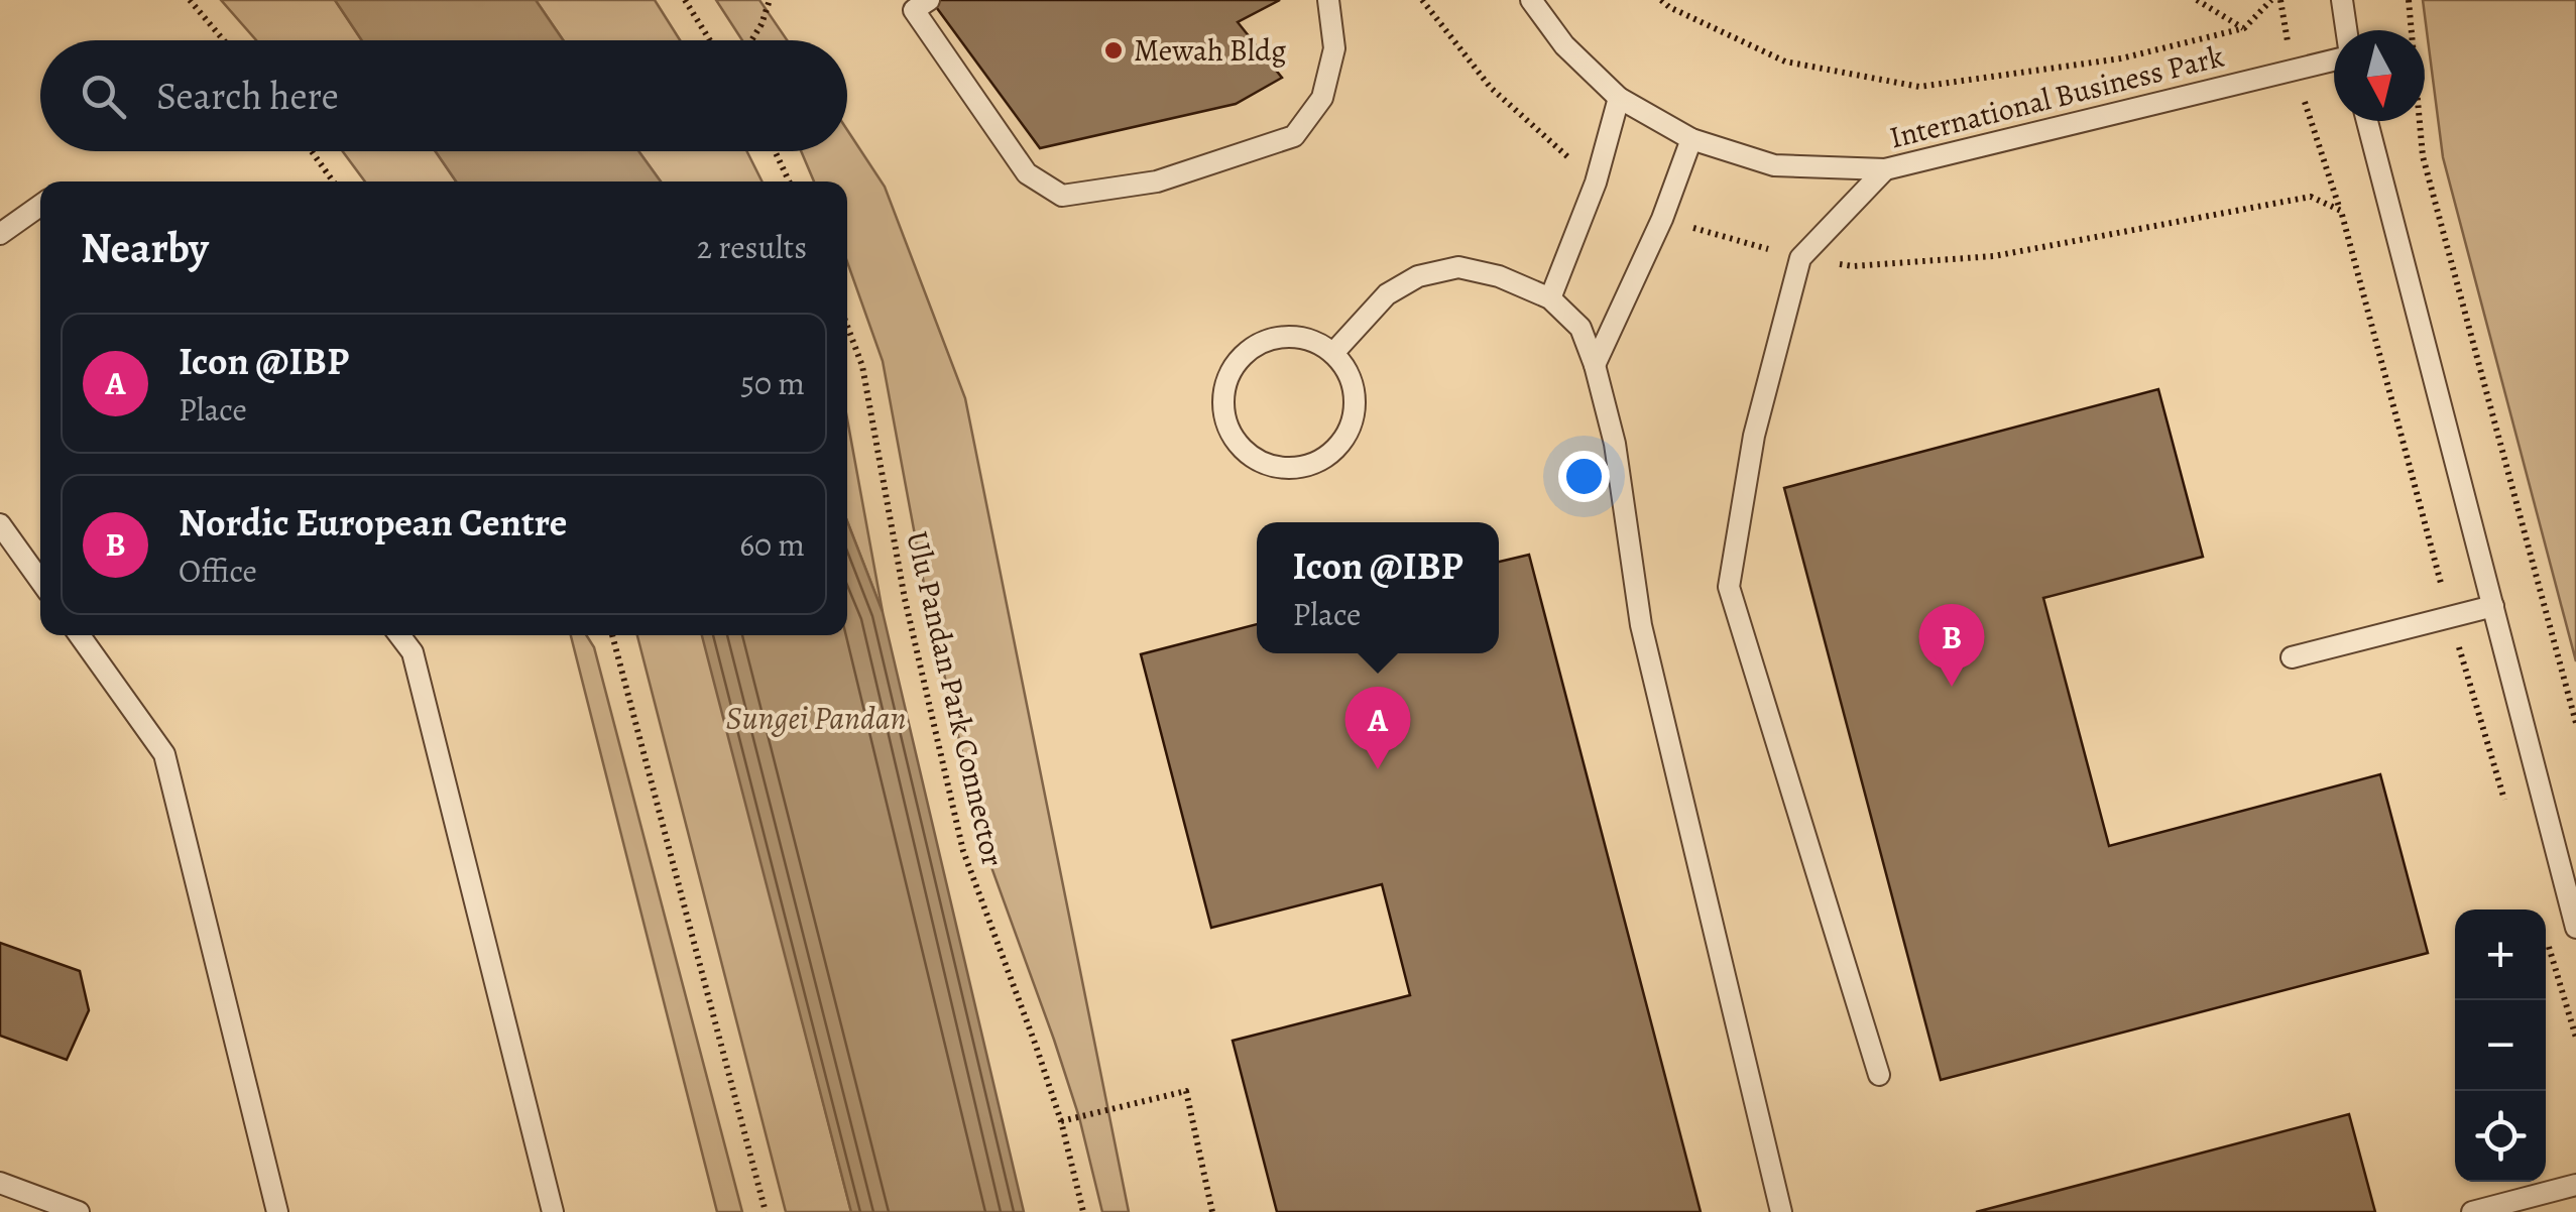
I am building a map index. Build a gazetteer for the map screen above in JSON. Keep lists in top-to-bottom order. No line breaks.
{"streets":{"lane":["International Business Park"],"path":["Ulu Pandan Park Connector"]},"water":["Sungei Pandan"],"places":["Mewah Bldg"],"north":"bottom","page":{"search":"Search here","heading":["Nearby","2 results"],"list":[{"mark":"A","name":"Icon @IBP","note":"Place","value":"50 m"},{"mark":"B","name":"Nordic European Centre","note":"Office","value":"60 m"}],"popup":["Icon @IBP","Place"],"pins":["B","A"],"map_buttons":["+","−"]}}
